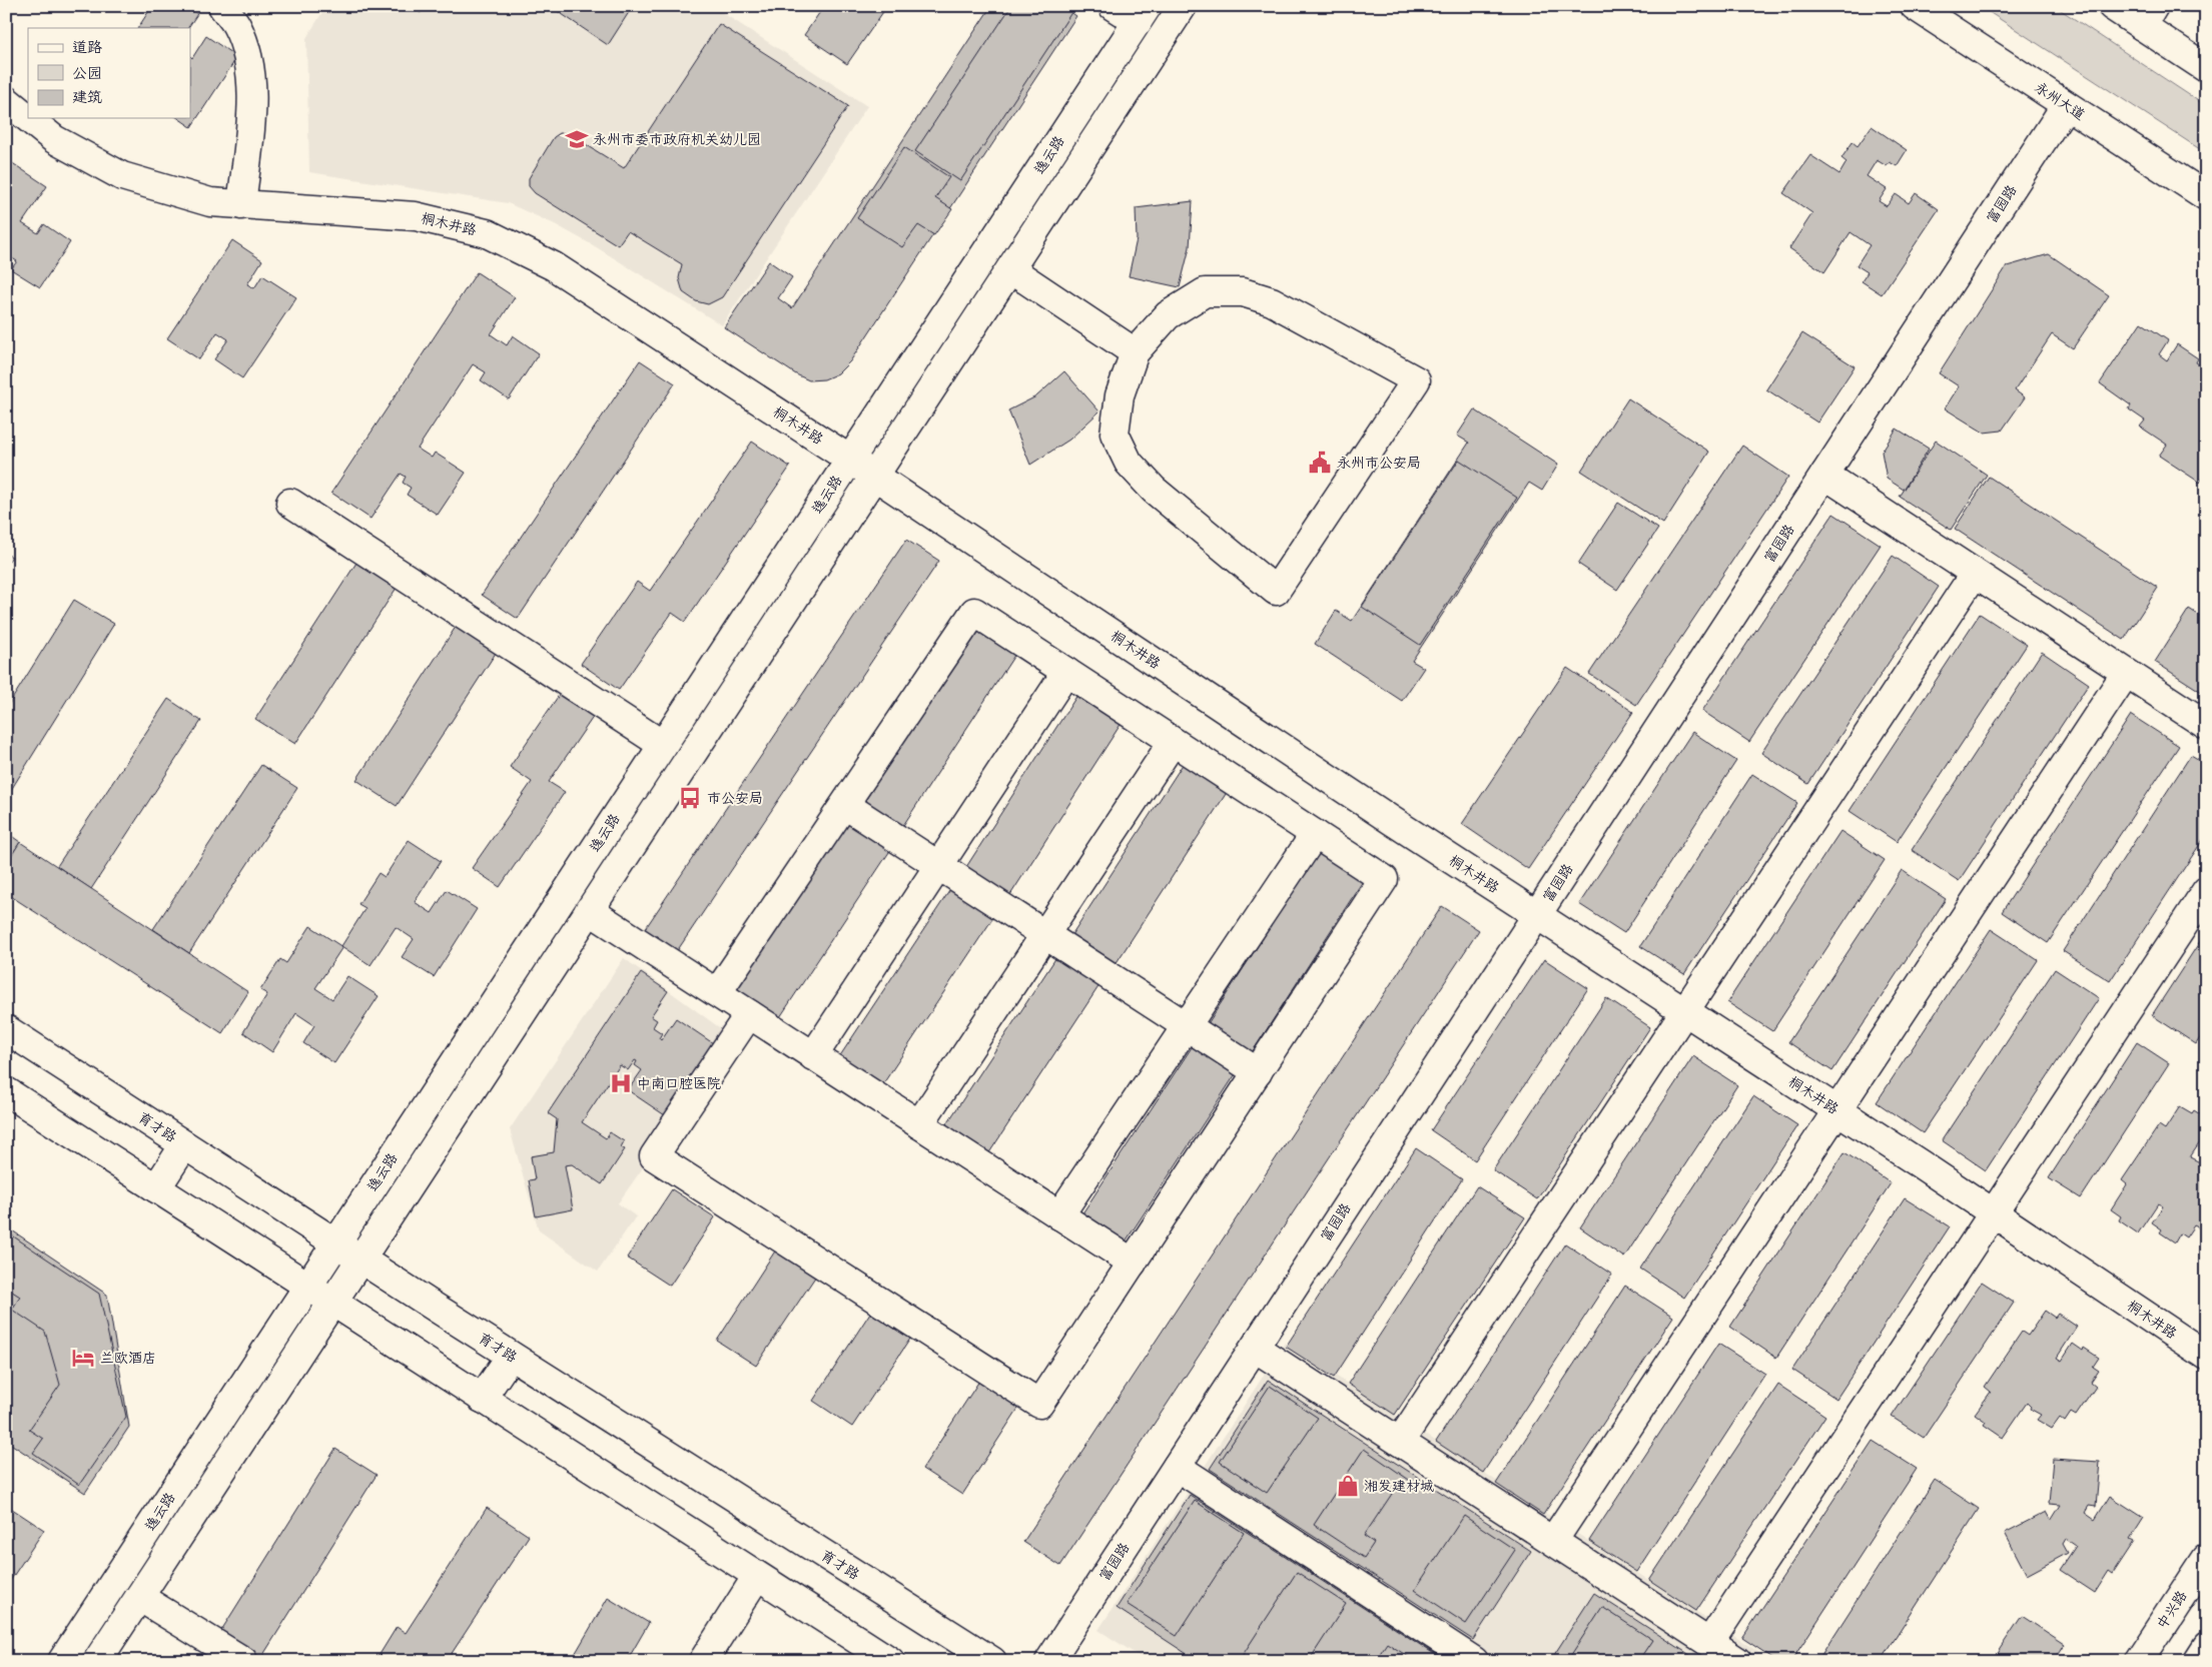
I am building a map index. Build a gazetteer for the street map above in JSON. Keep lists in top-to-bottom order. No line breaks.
{"streets":{"street":["永州大道","逸云路","富园路","桐木井路","育才路","中兴路"]},"crossings":[["永州大道","富园路"],["逸云路","桐木井路"],["逸云路","育才路"],["富园路","桐木井路"]],"places":{"school or university":["永州市委市政府机关幼儿园"],"public building":["永州市公安局"],"bus stop":["市公安局"],"hospital":["中南口腔医院"],"hotel":["兰欧酒店"],"shop":["湘发建材城"]},"legend":["道路","公园","建筑"]}
